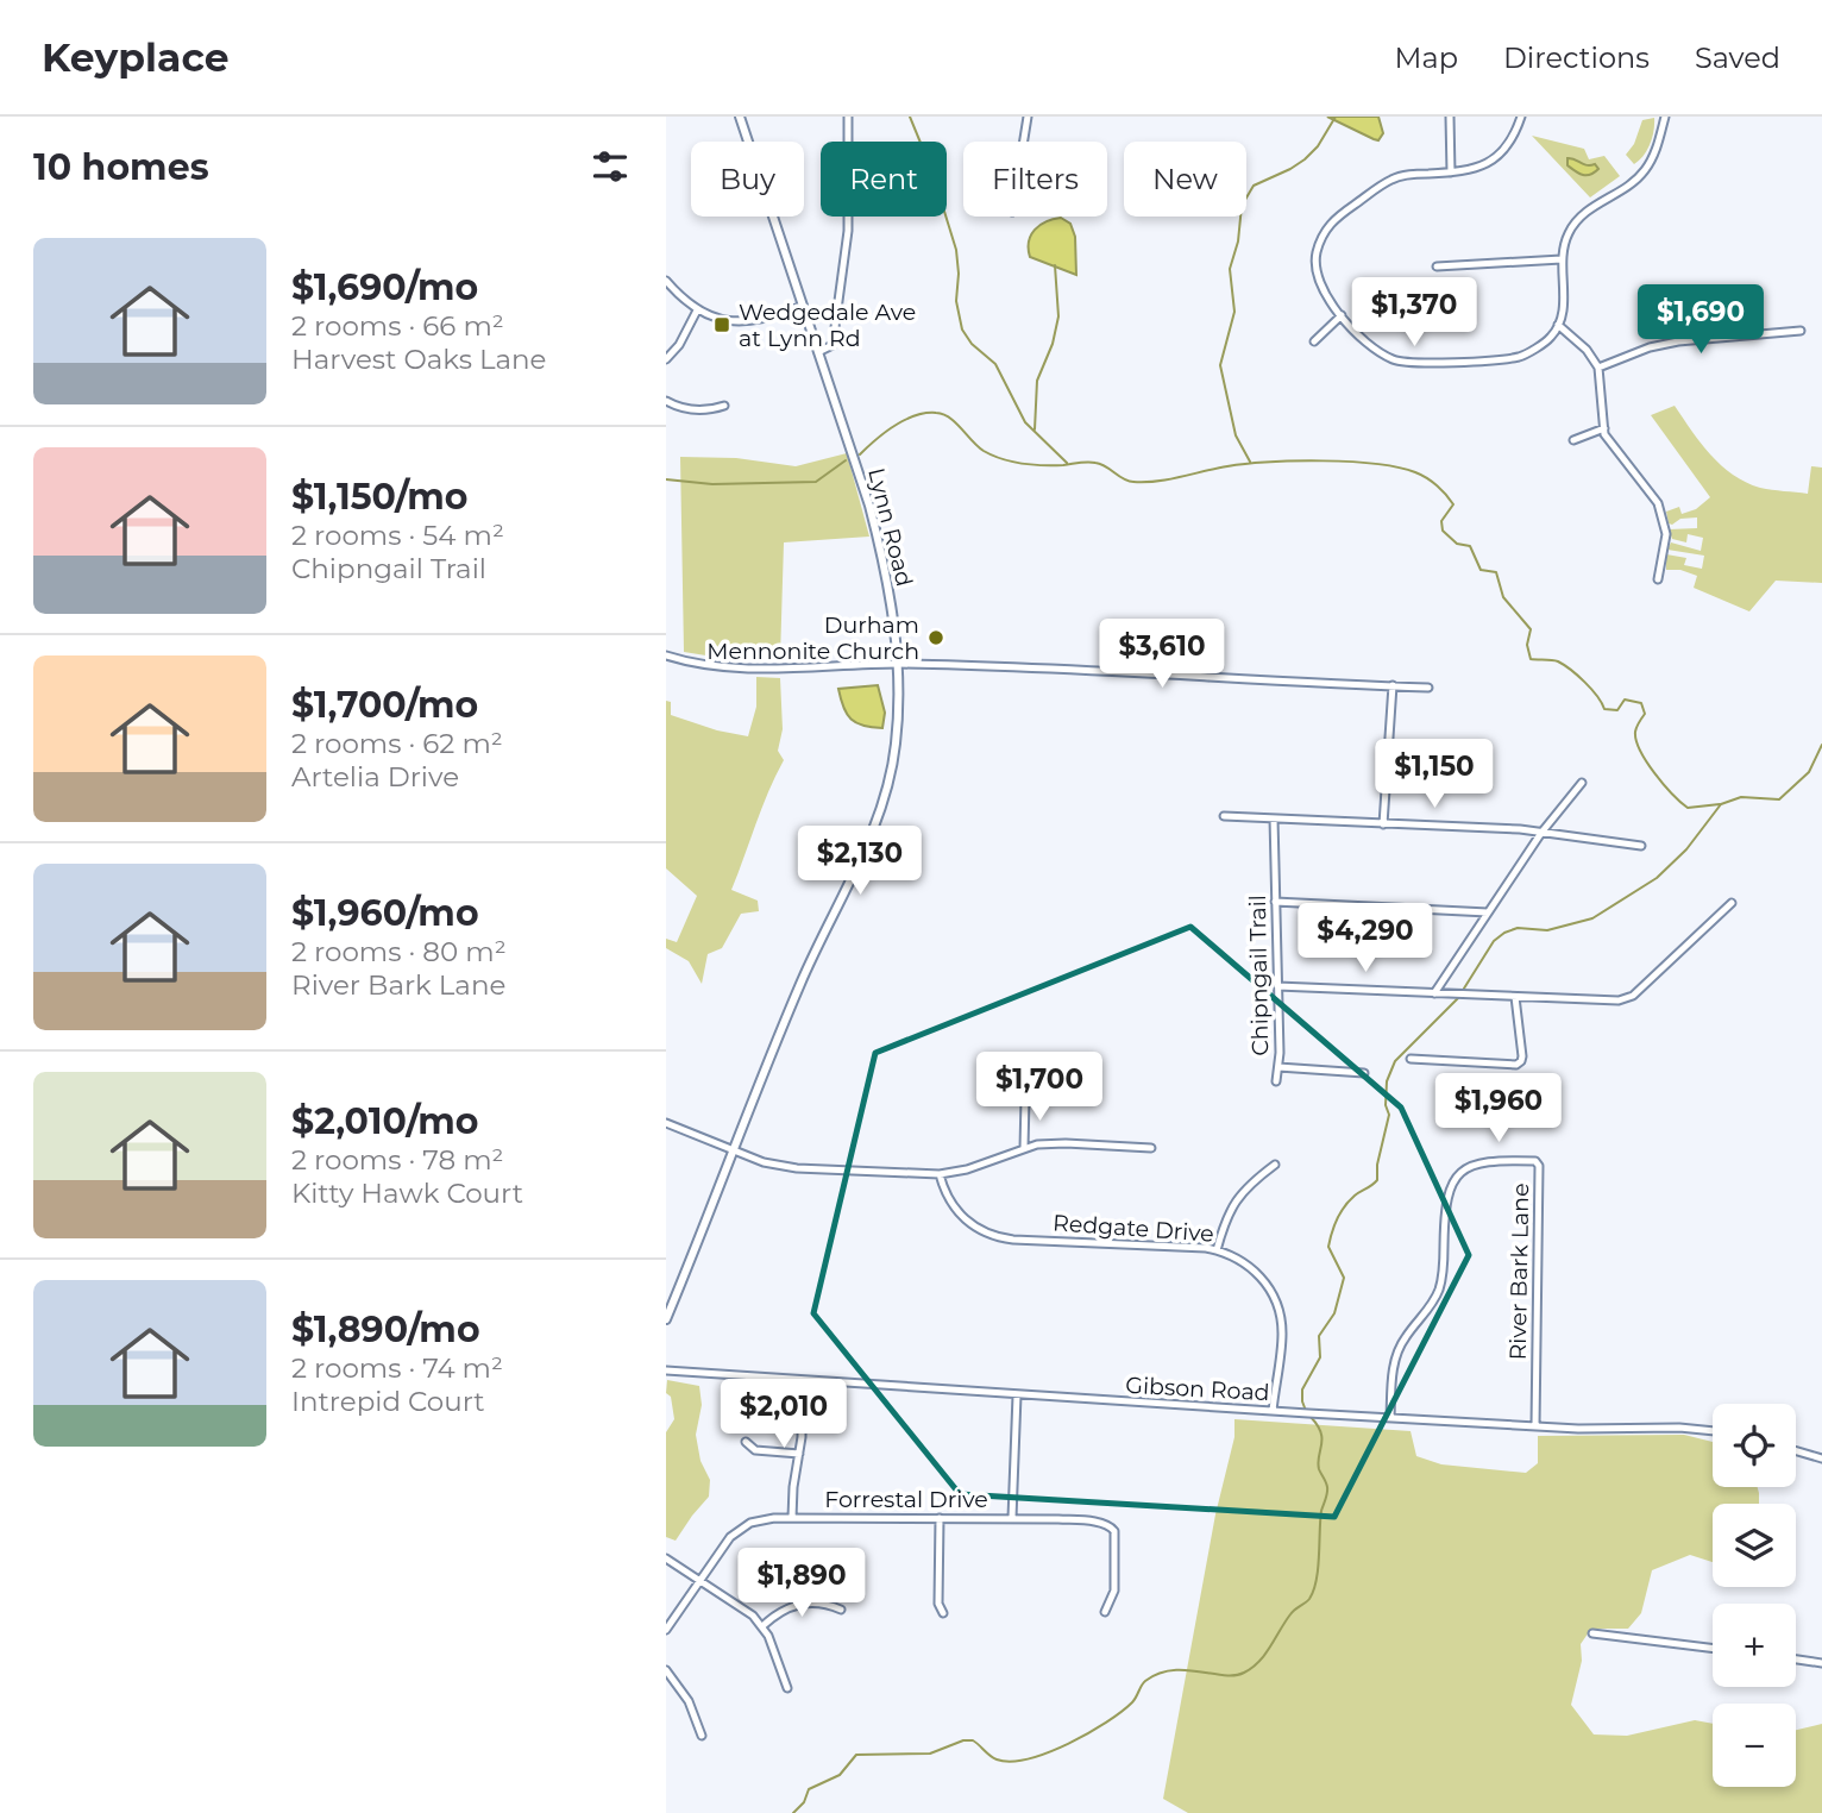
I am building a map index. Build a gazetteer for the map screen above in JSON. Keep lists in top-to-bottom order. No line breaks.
{"streets":{"street":["Lynn Road","Chipngail Trail","Redgate Drive","River Bark Lane","Gibson Road","Forrestal Drive"]},"crossings":[["Redgate Drive","Gibson Road"],["River Bark Lane","Gibson Road"]],"places":{"transit":["Wedgedale Ave at Lynn Rd"],"other":["Durham Mennonite Church"]},"page":{"header":"Keyplace","nav":["Map","Directions","Saved"],"heading":"10 homes","chip":["Buy","Rent","Filters","New"],"list":[{"name":"$1,690/mo","note":"2 rooms · 66 m² · Harvest Oaks Lane"},{"name":"$1,150/mo","note":"2 rooms · 54 m² · Chipngail Trail"},{"name":"$1,700/mo","note":"2 rooms · 62 m² · Artelia Drive"},{"name":"$1,960/mo","note":"2 rooms · 80 m² · River Bark Lane"},{"name":"$2,010/mo","note":"2 rooms · 78 m² · Kitty Hawk Court"},{"name":"$1,890/mo","note":"2 rooms · 74 m² · Intrepid Court"}],"price":["$1,370","$1,690","$3,610","$1,150","$2,130","$4,290","$1,700","$1,960","$2,010","$1,890"],"map_buttons":["+","−"]}}
